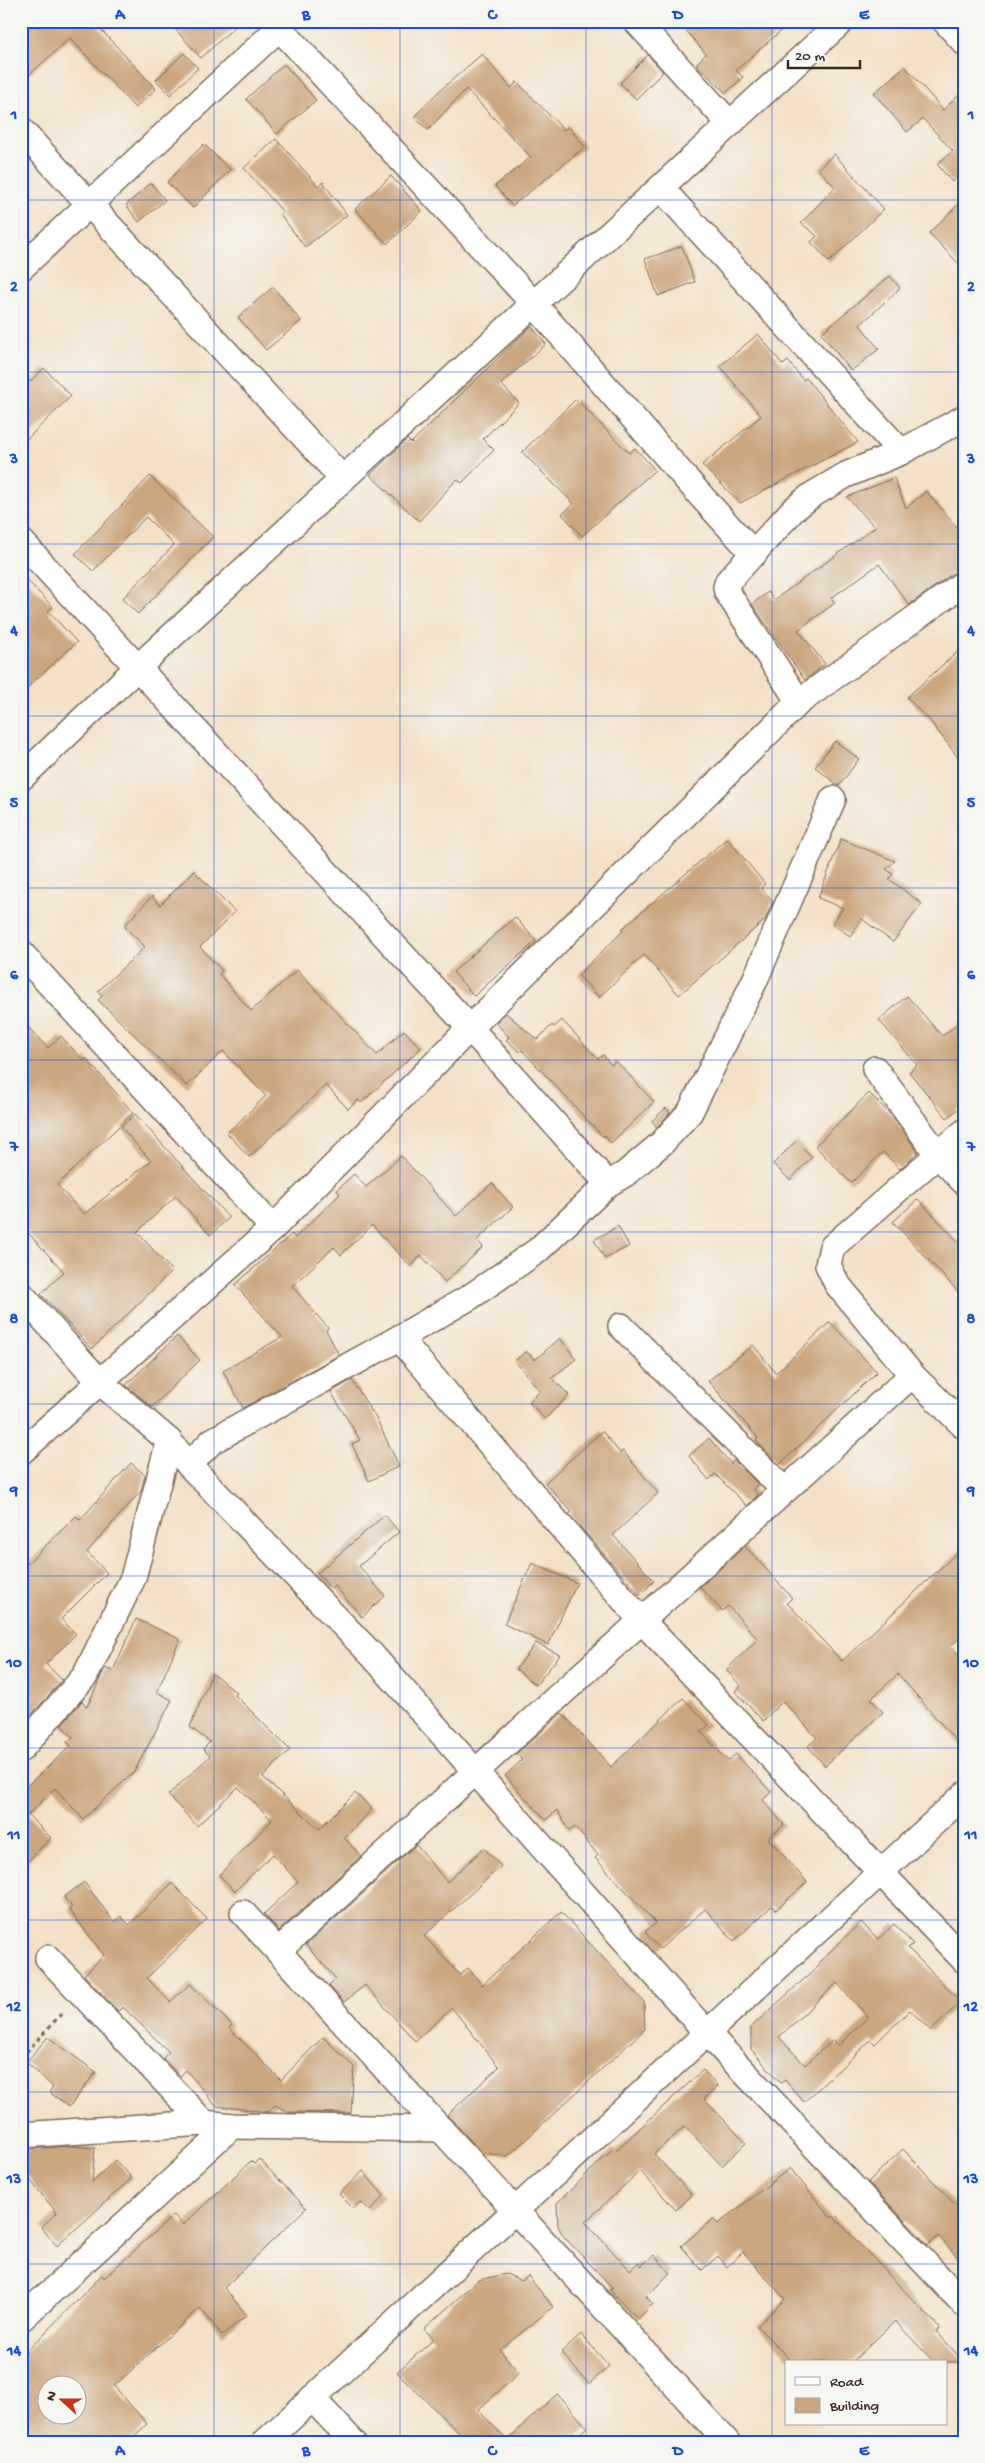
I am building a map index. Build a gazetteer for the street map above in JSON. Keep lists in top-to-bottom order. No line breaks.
{"legend":["Road","Building"],"scale_bar":"20 m","north":"left","grid":{"columns":["A","B","C","D","E"],"rows":["1","2","3","4","5","6","7","8","9","10","11","12","13","14"]}}
